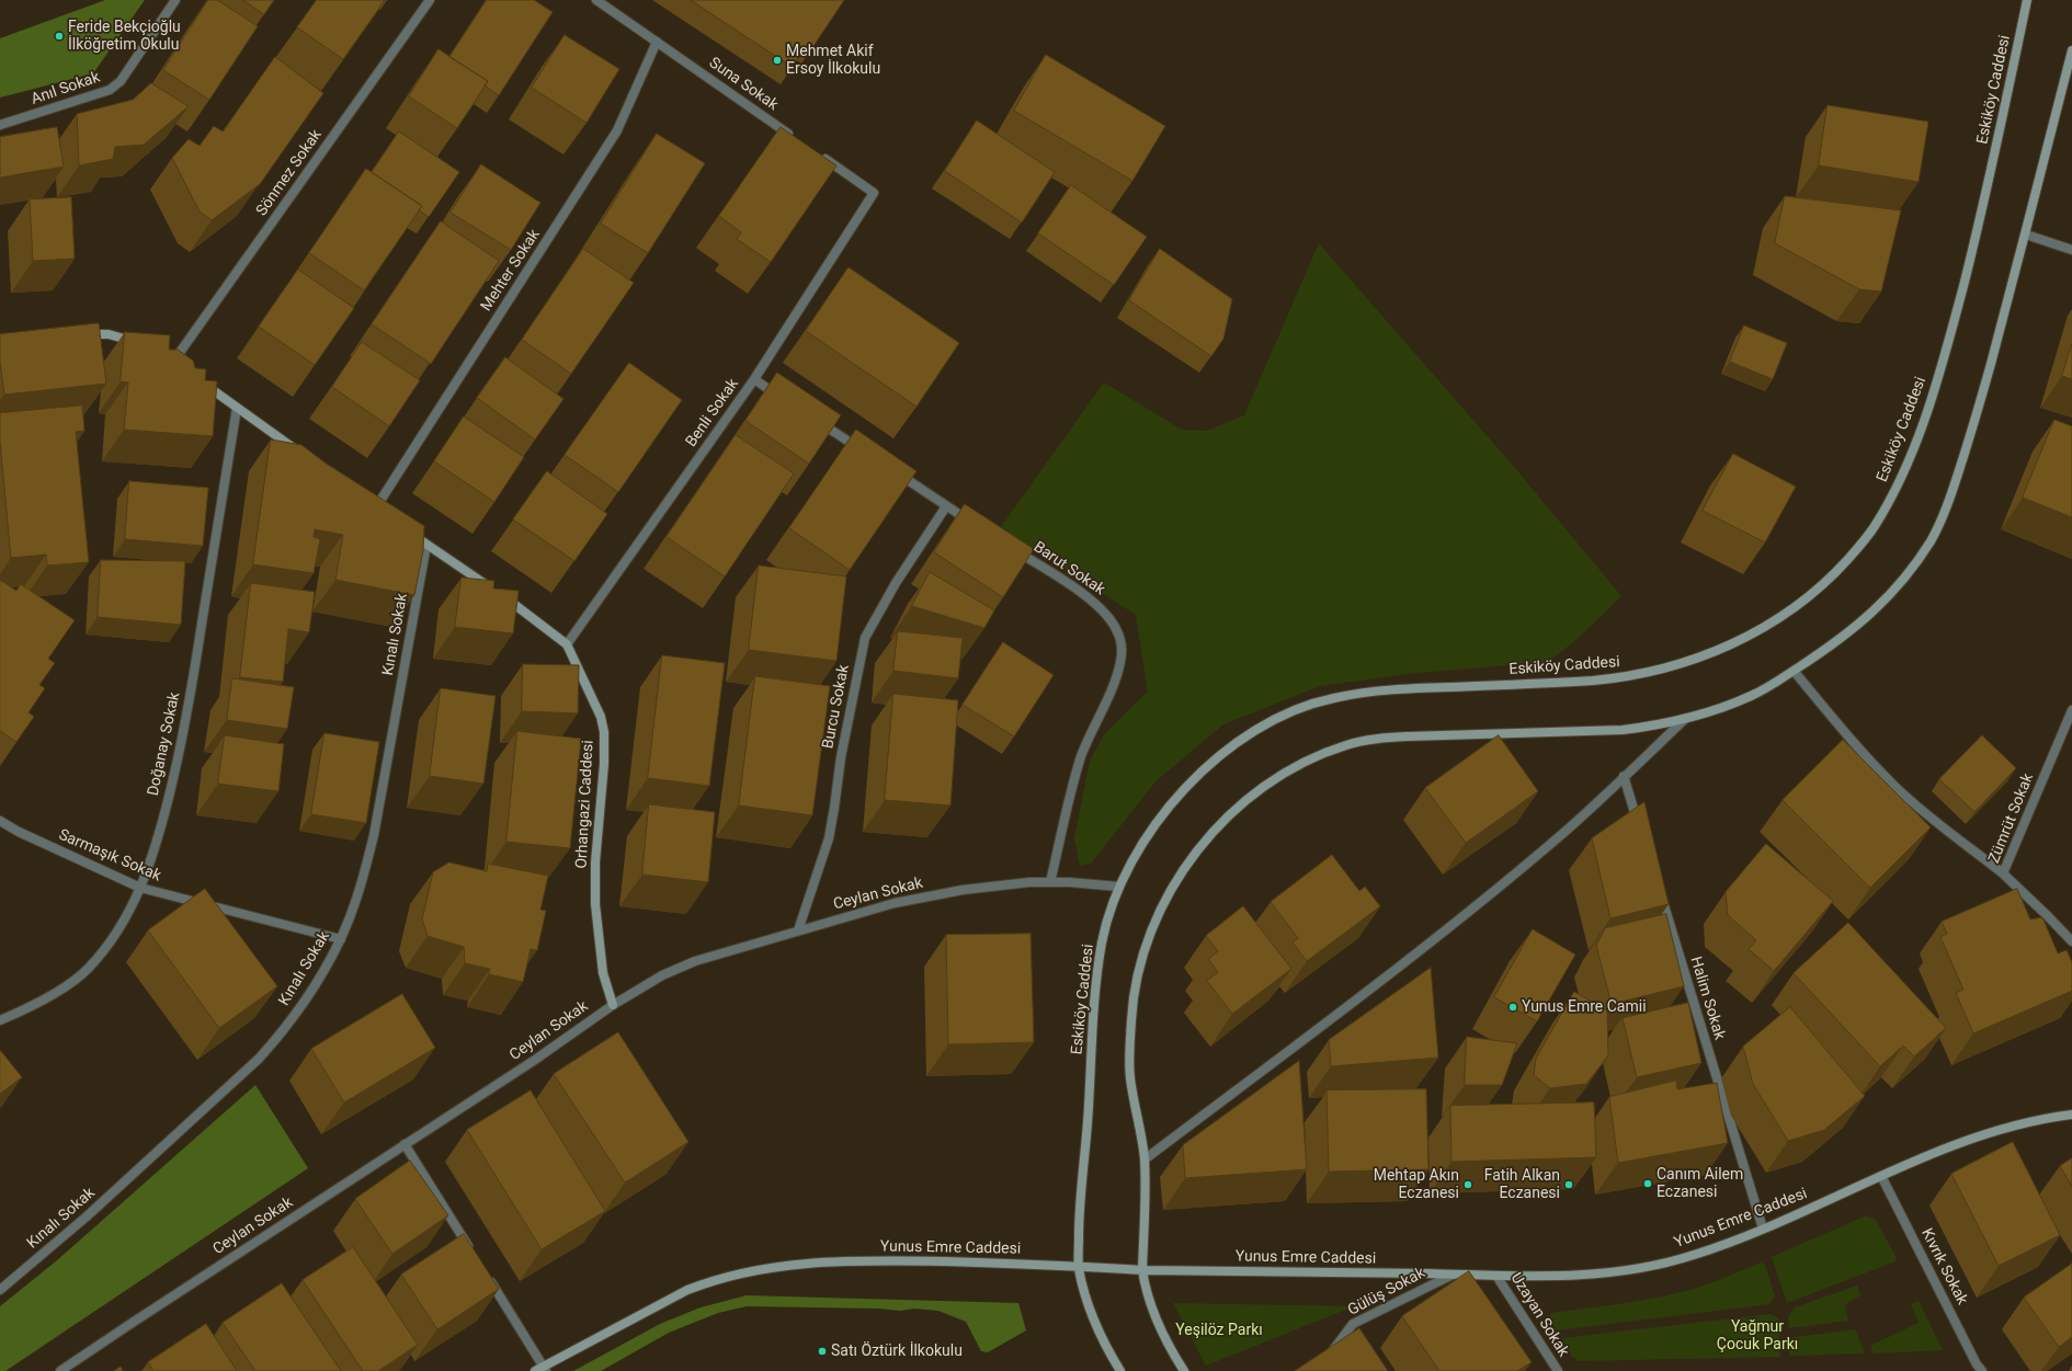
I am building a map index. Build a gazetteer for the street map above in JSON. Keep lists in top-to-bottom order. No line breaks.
{"streets":{"street":["Suna Sokak","Anıl Sokak","Eskiköy Caddesi","Sönmez Sokak","Mehter Sokak","Benli Sokak","Barut Sokak","Kınalı Sokak","Burcu Sokak","Doğanay Sokak","Orhangazi Caddesi","Zümrüt Sokak","Sarmaşık Sokak","Ceylan Sokak","Halim Sokak","Yunus Emre Caddesi","Kıvrık Sokak","Gülüş Sokak","Uzayan Sokak"]},"crossings":[["Suna Sokak","Mehter Sokak"],["Eskiköy Caddesi","Ceylan Sokak"],["Eskiköy Caddesi","Yunus Emre Caddesi"],["Benli Sokak","Orhangazi Caddesi"],["Barut Sokak","Ceylan Sokak"],["Kınalı Sokak","Orhangazi Caddesi"],["Kınalı Sokak","Sarmaşık Sokak"],["Burcu Sokak","Ceylan Sokak"],["Doğanay Sokak","Sarmaşık Sokak"],["Orhangazi Caddesi","Ceylan Sokak"],["Halim Sokak","Yunus Emre Caddesi"],["Yunus Emre Caddesi","Kıvrık Sokak"],["Yunus Emre Caddesi","Gülüş Sokak"],["Yunus Emre Caddesi","Uzayan Sokak"]],"parks":["Yağmur Çocuk Parkı","Yeşilöz Parkı"],"places":["Feride Bekçioğlu İlköğretim Okulu","Mehmet Akif Ersoy İlkokulu","Yunus Emre Camii","Canım Ailem Eczanesi","Mehtap Akın Eczanesi","Fatih Alkan Eczanesi","Satı Öztürk İlkokulu"]}
